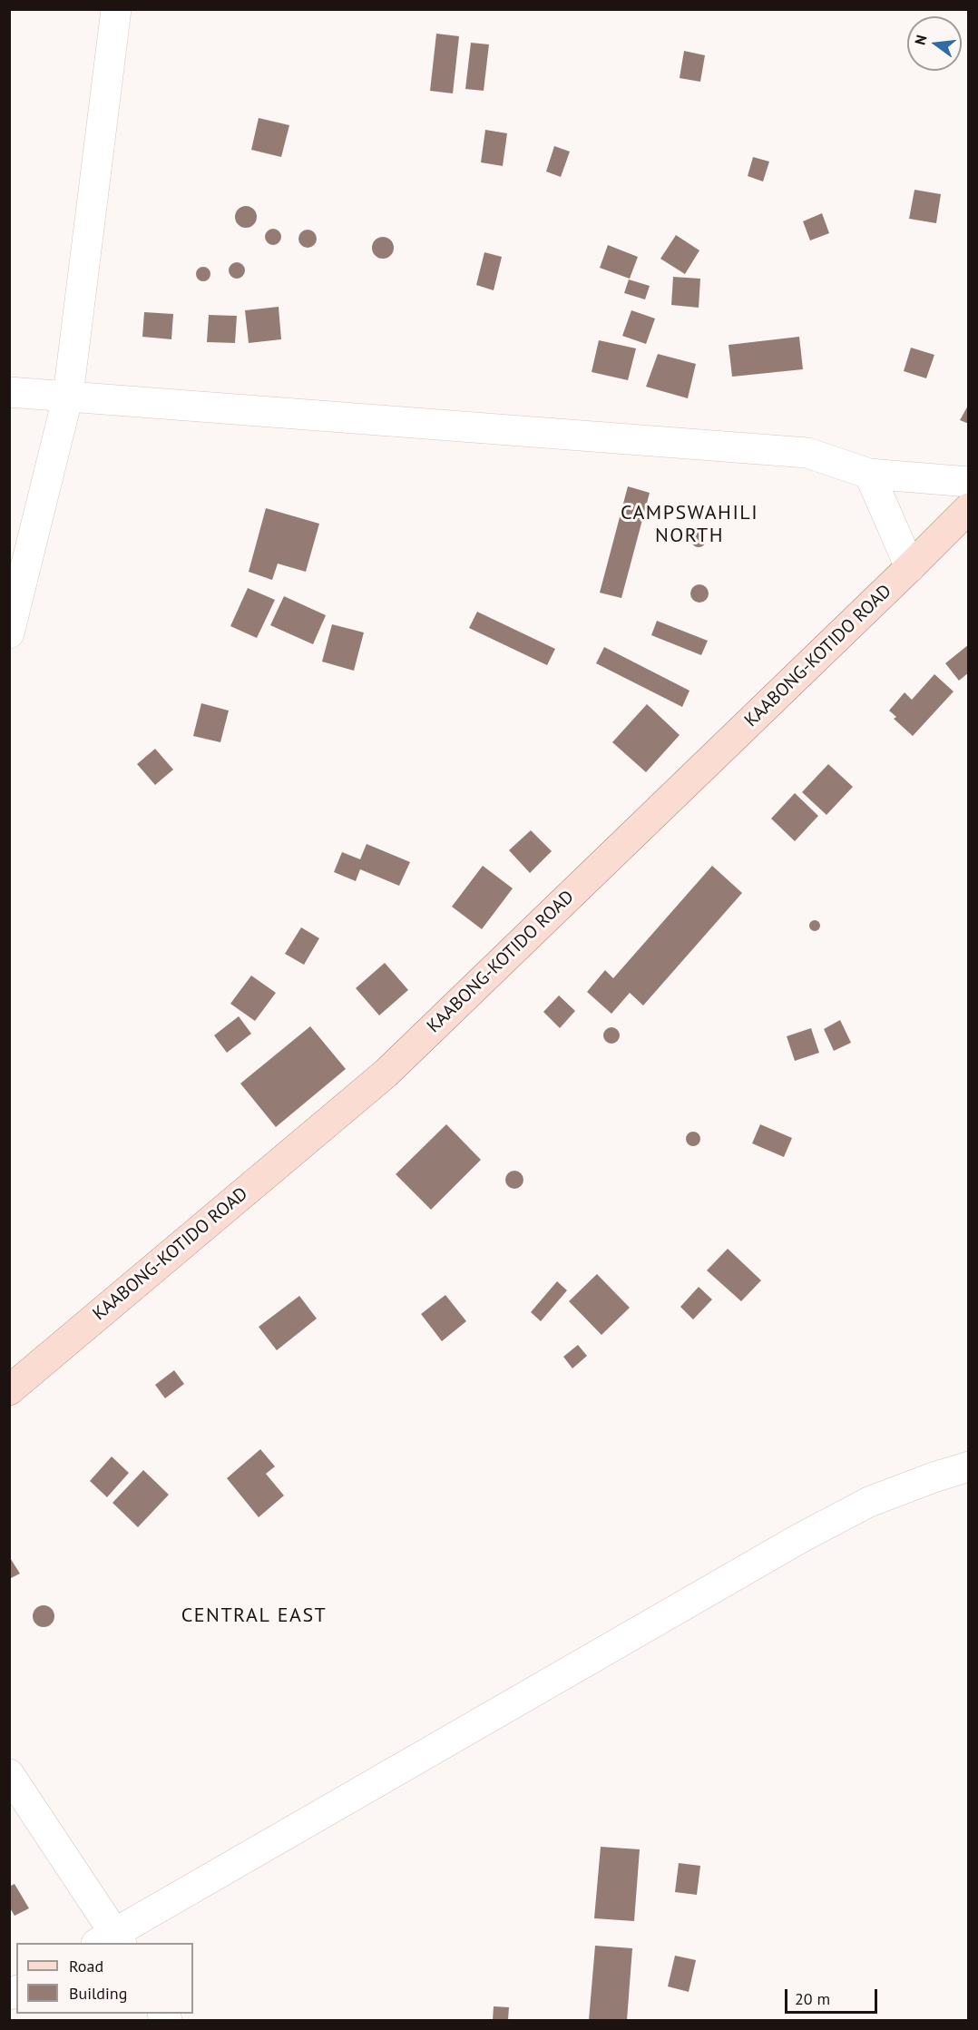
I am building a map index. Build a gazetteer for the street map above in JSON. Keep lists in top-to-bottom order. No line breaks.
{"streets":{"main road":["KAABONG-KOTIDO ROAD"]},"districts":["CAMPSWAHILI NORTH","CENTRAL EAST"],"legend":["Road","Building"],"scale_bar":"20 m","north":"left"}
